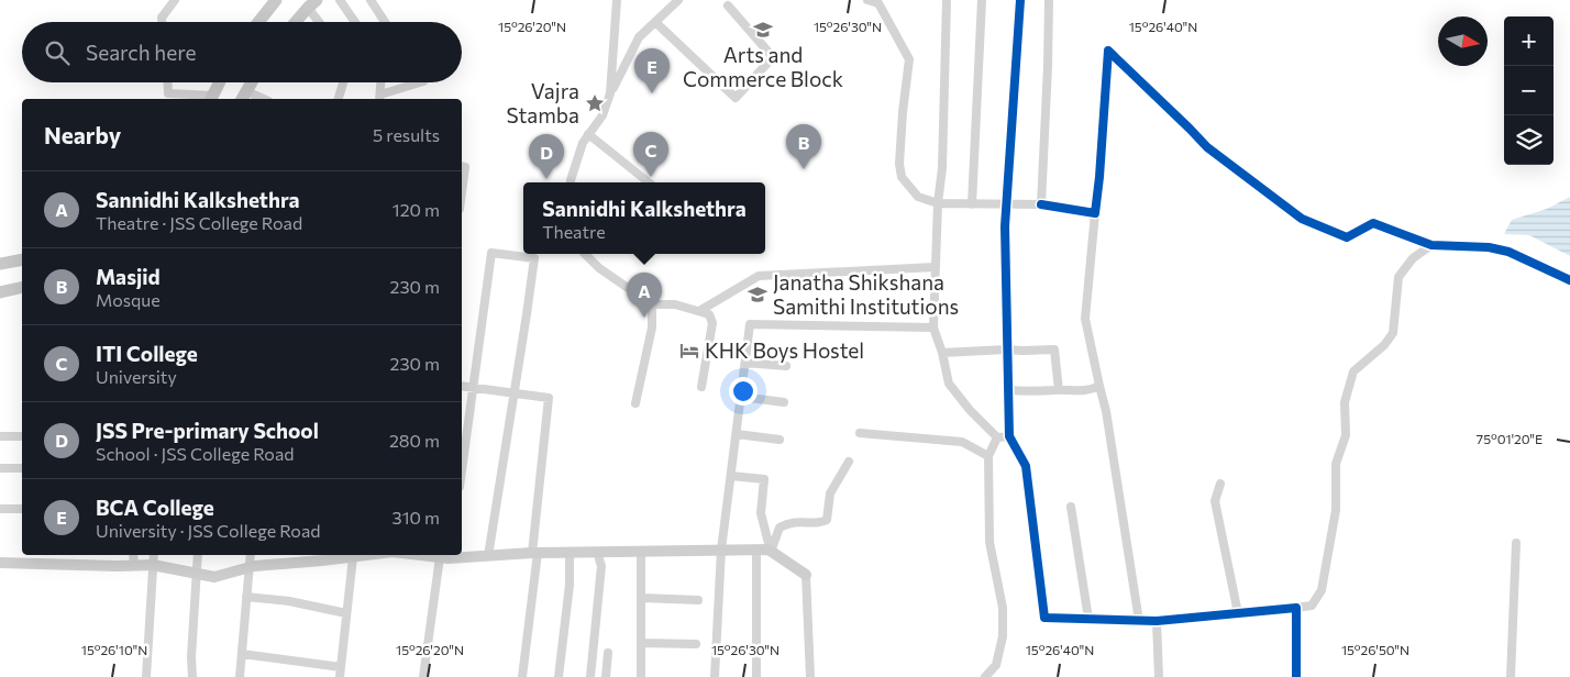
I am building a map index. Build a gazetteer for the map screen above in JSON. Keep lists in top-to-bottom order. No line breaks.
{"places":{"school or university":["Arts and Commerce Block","Janatha Shikshana Samithi Institutions"],"place":["Vajra Stamba"],"hotel":["KHK Boys Hostel"]},"north":"right","page":{"map_buttons":["+","−"],"search":"Search here","pins":["E","B","C","D","A"],"heading":["Nearby","5 results"],"list":[{"mark":"A","name":"Sannidhi Kalkshethra","note":"Theatre · JSS College Road","value":"120 m"},{"mark":"B","name":"Masjid","note":"Mosque","value":"230 m"},{"mark":"C","name":"ITI College","note":"University","value":"230 m"},{"mark":"D","name":"JSS Pre-primary School","note":"School · JSS College Road","value":"280 m"},{"mark":"E","name":"BCA College","note":"University · JSS College Road","value":"310 m"}],"popup":["Sannidhi Kalkshethra","Theatre"]},"coordinates":["15°26'20\"N","15°26'30\"N","15°26'40\"N","75°01'20\"E","15°26'10\"N","15°26'50\"N"]}
